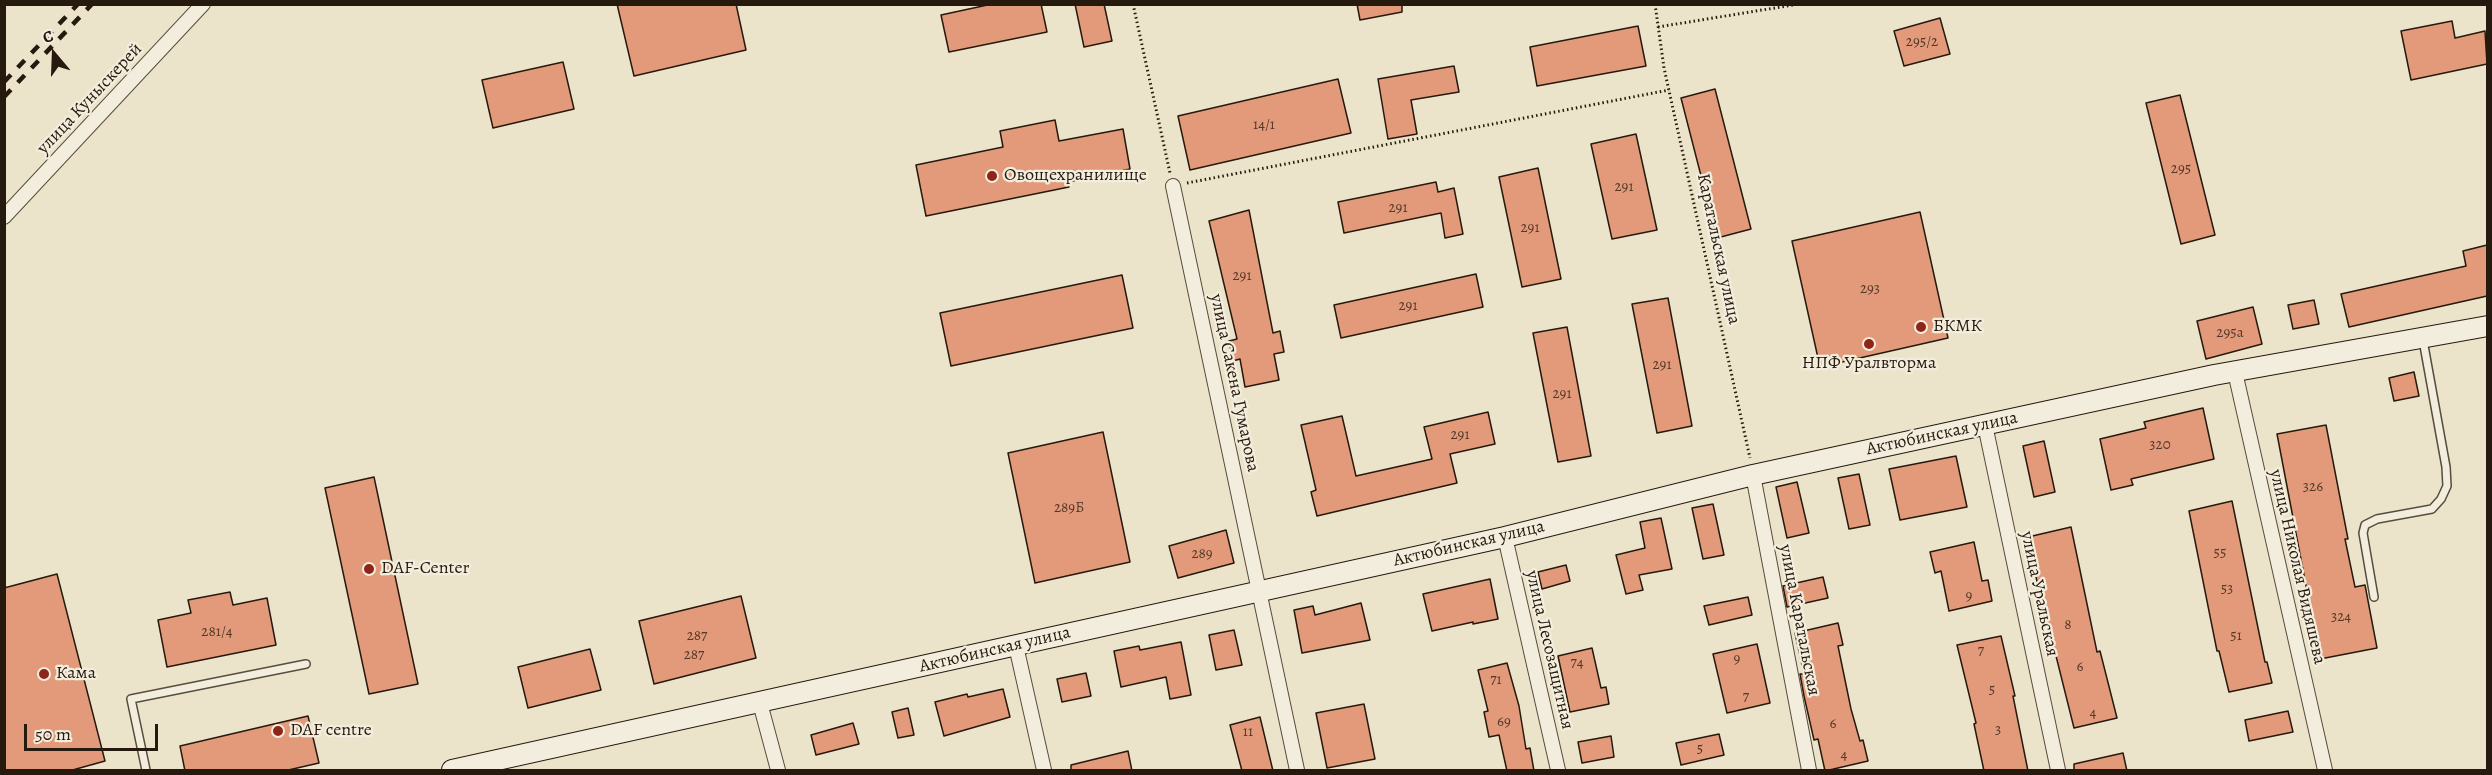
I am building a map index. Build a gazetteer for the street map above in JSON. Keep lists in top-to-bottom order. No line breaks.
{"streets":{"street":["улица Куныскерей","улица Сакена Гумарова","Актюбинская улица","улица Николая Видяшева","улица Уральская","улица Каратальская","улица Лесозащитная"],"path":["Каратальская улица"]},"crossings":[["Каратальская улица","Актюбинская улица"],["Каратальская улица","улица Каратальская"],["улица Сакена Гумарова","Актюбинская улица"],["Актюбинская улица","улица Николая Видяшева"],["Актюбинская улица","улица Уральская"],["Актюбинская улица","улица Каратальская"],["Актюбинская улица","улица Лесозащитная"]],"places":["Овощехранилище","БКМК","НПФ Уралвторма","DAF-Center","Кама","DAF centre"],"house_numbers":["295/2","14/1","295","291","291","291","291","293","291","295а","291","291","291","320","326","289Б","55","289","53","9","324","8","281/4","287","51","7","287","9","74","6","71","5","7","4","69","6","3","11","5","4"],"scale_bar":"50 m","north":"top"}
